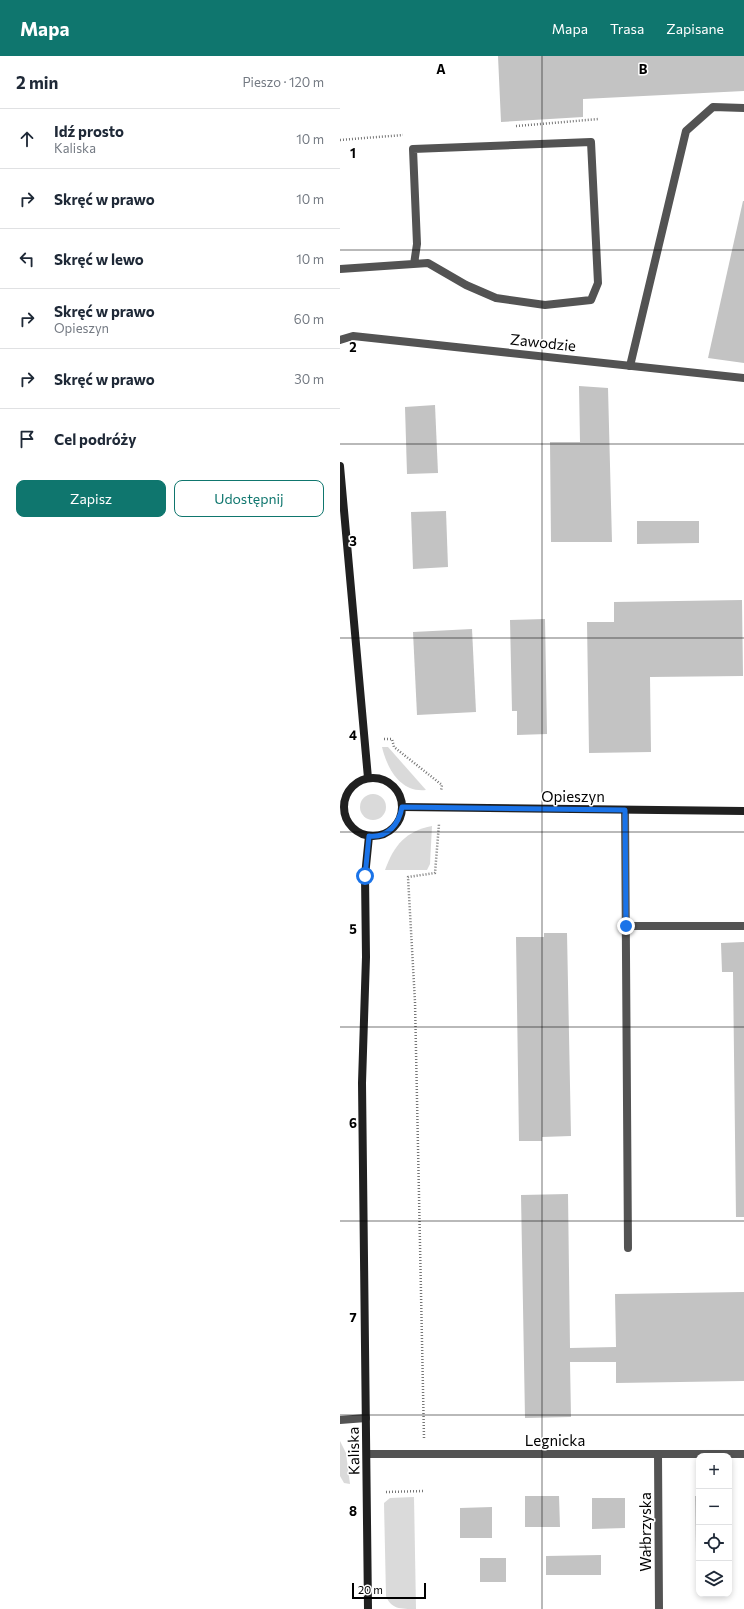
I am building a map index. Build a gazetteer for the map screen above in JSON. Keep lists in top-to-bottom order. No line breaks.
{"streets":{"street":["Zawodzie","Opieszyn","Legnicka","Kaliska","Wałbrzyska"]},"crossings":[["Opieszyn","Kaliska"],["Legnicka","Kaliska"],["Legnicka","Wałbrzyska"]],"scale_bar":"20 m","page":{"header":"Mapa","nav":["Mapa","Trasa","Zapisane"],"heading":["2 min","Pieszo · 120 m"],"list":[["Idź prosto","Kaliska","10 m"],["Skręć w prawo","10 m"],["Skręć w lewo","10 m"],["Skręć w prawo","Opieszyn","60 m"],["Skręć w prawo","30 m"],"Cel podróży"],"buttons":["Zapisz","Udostępnij"],"map_buttons":["+","−"],"scale":"20 m"},"grid":{"columns":["A","B"],"rows":["1","2","3","4","5","6","7","8"]}}
